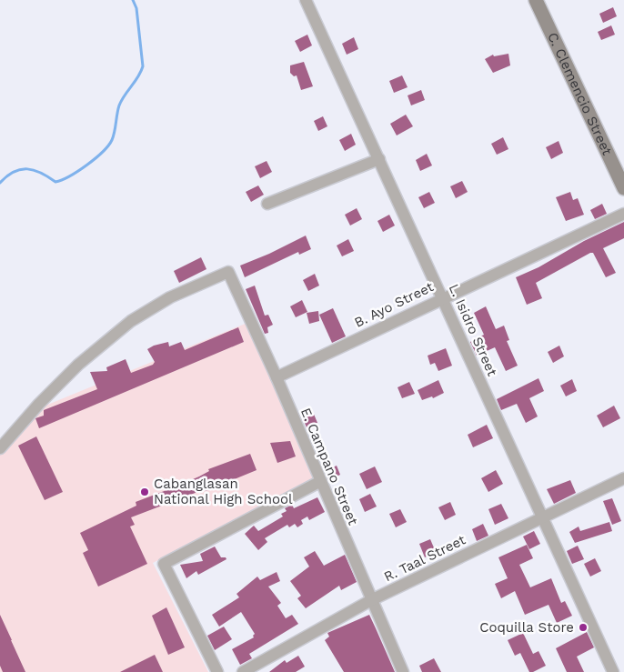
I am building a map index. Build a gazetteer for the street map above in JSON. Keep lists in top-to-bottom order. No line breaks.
{"streets":{"street":["C. Clemencio Street","B. Ayo Street","L. Isidro Street","E. Campano Street","R. Taal Street"]},"crossings":[["B. Ayo Street","L. Isidro Street"],["B. Ayo Street","E. Campano Street"],["L. Isidro Street","R. Taal Street"],["E. Campano Street","R. Taal Street"]],"places":["Cabanglasan National High School","Coquilla Store"]}
